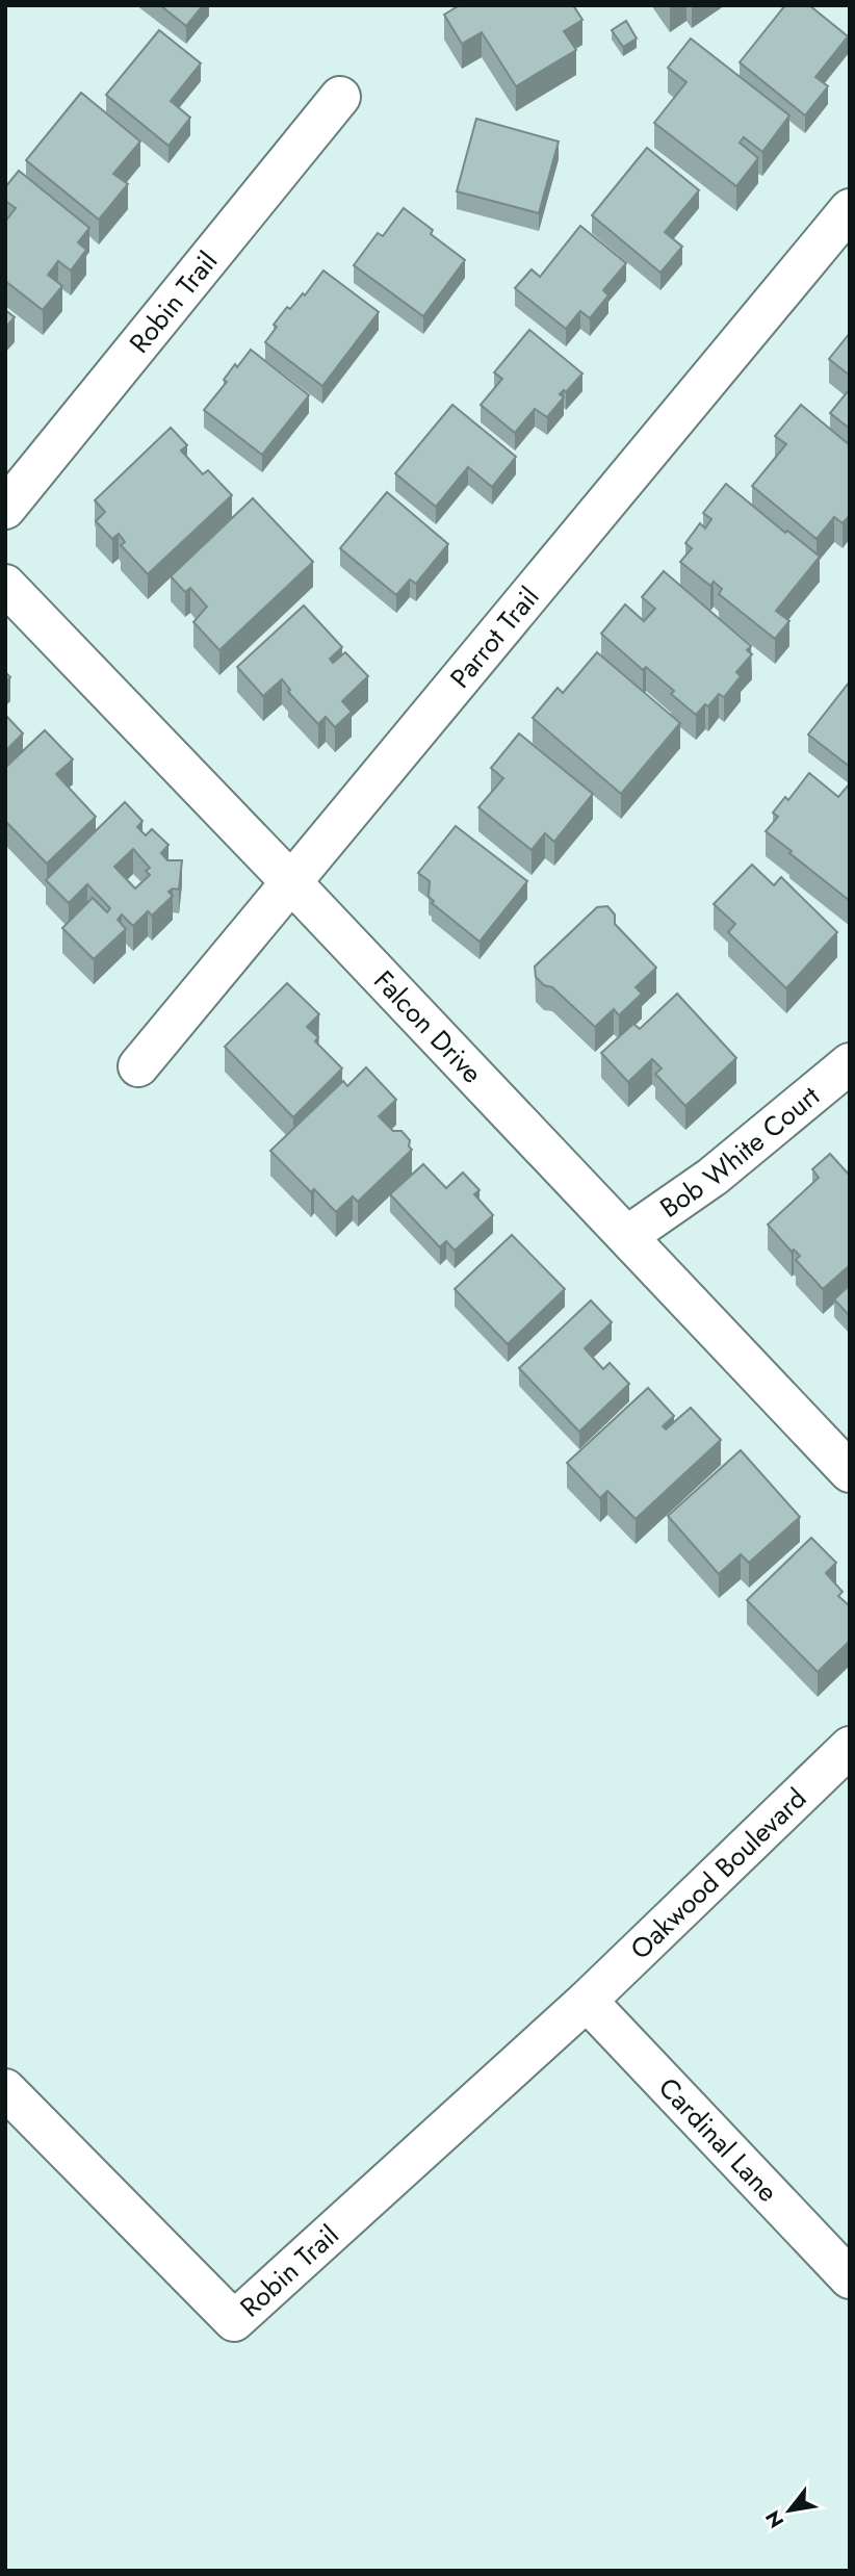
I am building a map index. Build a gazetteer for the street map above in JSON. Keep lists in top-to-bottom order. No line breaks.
{"streets":{"street":["Robin Trail","Parrot Trail","Falcon Drive","Bob White Court","Oakwood Boulevard","Cardinal Lane"]},"crossings":[["Robin Trail","Oakwood Boulevard"],["Robin Trail","Cardinal Lane"],["Parrot Trail","Falcon Drive"],["Falcon Drive","Bob White Court"],["Oakwood Boulevard","Cardinal Lane"]],"north":"bottom left"}
